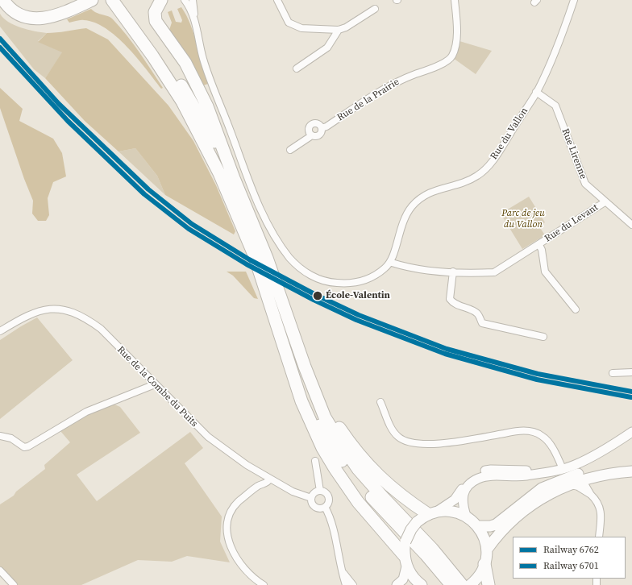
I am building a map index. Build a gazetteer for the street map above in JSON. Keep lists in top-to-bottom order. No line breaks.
{"streets":{"street":["Rue de la Prairie","Rue du Vallon","Rue Lirenne","Rue du Levant","Rue de la Combe du Puits"]},"crossings":[["Rue du Vallon","Rue Lirenne"],["Rue du Vallon","Rue du Levant"],["Rue Lirenne","Rue du Levant"]],"parks":["Parc de jeu du Vallon"],"places":["École-Valentin"],"lines":["rail line 6762","rail line 6701"],"legend":["Railway 6762","Railway 6701"]}
